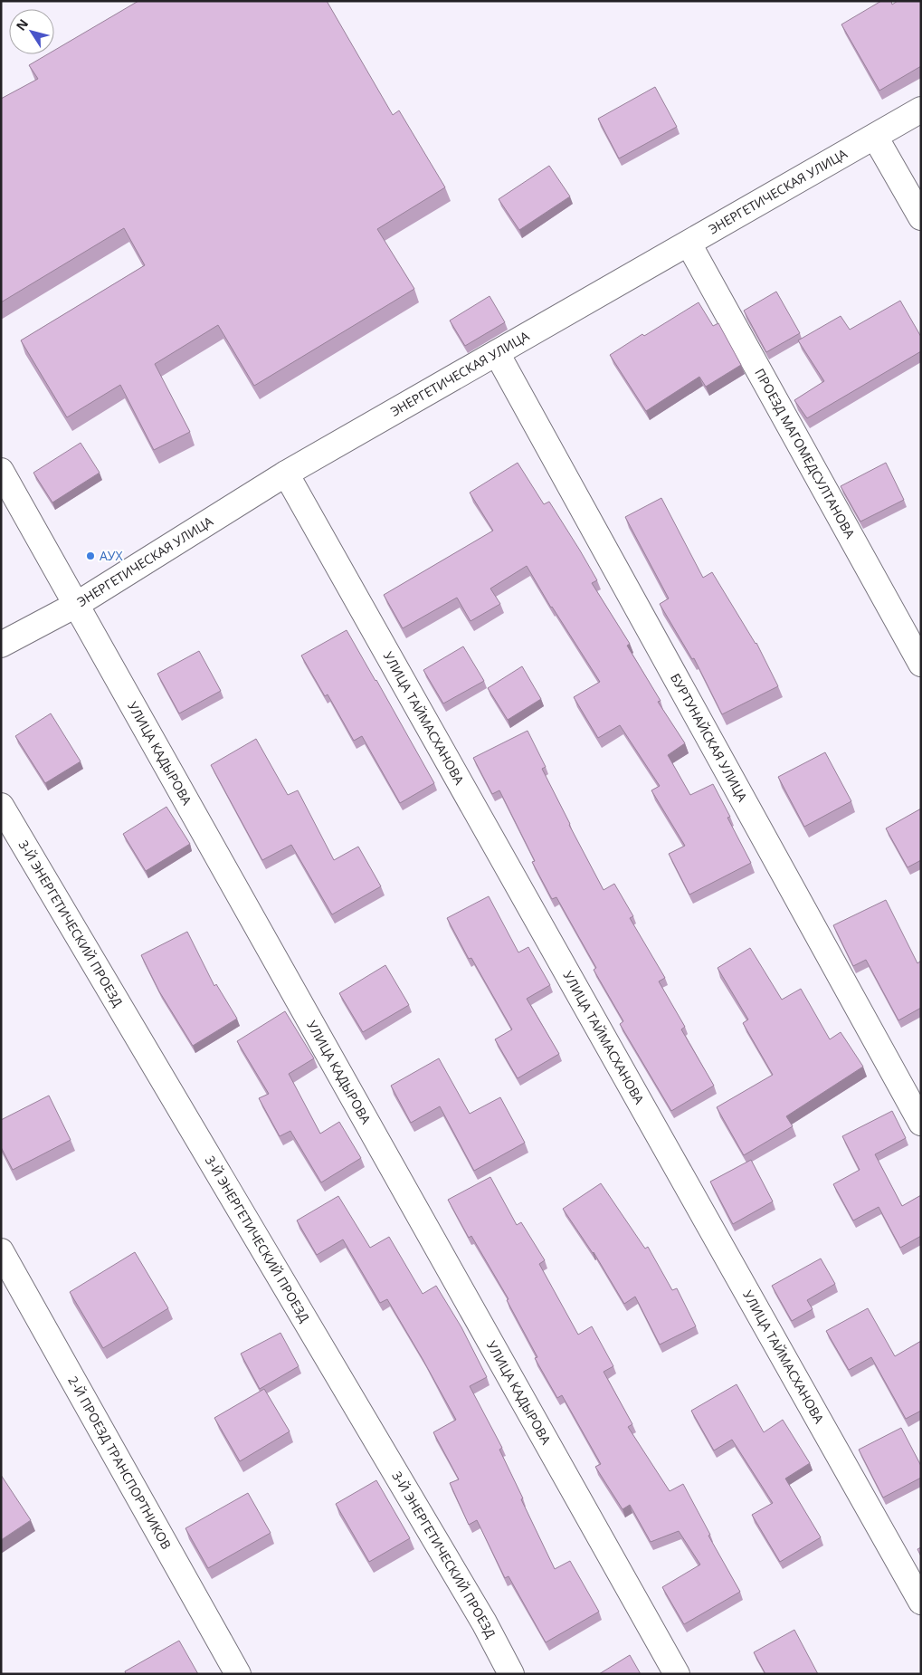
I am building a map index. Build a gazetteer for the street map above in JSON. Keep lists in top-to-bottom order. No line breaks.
{"streets":{"street":["ЭНЕРГЕТИЧЕСКАЯ УЛИЦА","ПРОЕЗД МАГОМЕДСУЛТАНОВА","УЛИЦА ТАЙМАСХАНОВА","БУРТУНАЙСКАЯ УЛИЦА","УЛИЦА КАДЫРОВА","3-Й ЭНЕРГЕТИЧЕСКИЙ ПРОЕЗД","2-Й ПРОЕЗД ТРАНСПОРТНИКОВ"]},"crossings":[["ЭНЕРГЕТИЧЕСКАЯ УЛИЦА","ПРОЕЗД МАГОМЕДСУЛТАНОВА"],["ЭНЕРГЕТИЧЕСКАЯ УЛИЦА","УЛИЦА ТАЙМАСХАНОВА"],["ЭНЕРГЕТИЧЕСКАЯ УЛИЦА","БУРТУНАЙСКАЯ УЛИЦА"],["ЭНЕРГЕТИЧЕСКАЯ УЛИЦА","УЛИЦА КАДЫРОВА"]],"places":["АУХ"],"north":"top left"}
